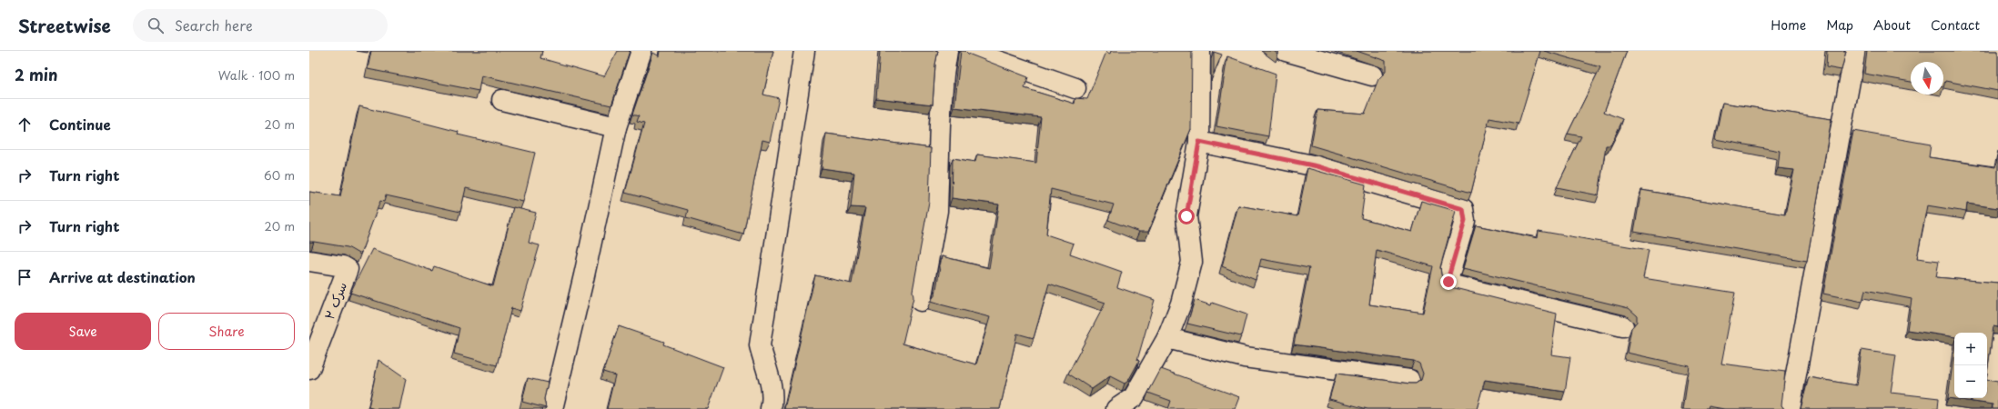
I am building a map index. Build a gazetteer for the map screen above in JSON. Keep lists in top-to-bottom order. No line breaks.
{"streets":{"street":["سرک ۲"]},"north":"bottom","page":{"header":"Streetwise","search":"Search here","nav":["Home","Map","About","Contact"],"heading":["2 min","Walk · 100 m"],"list":[["Continue","20 m"],["Turn right","60 m"],["Turn right","20 m"],"Arrive at destination"],"buttons":["Save","Share"],"map_buttons":["+","−"]}}
